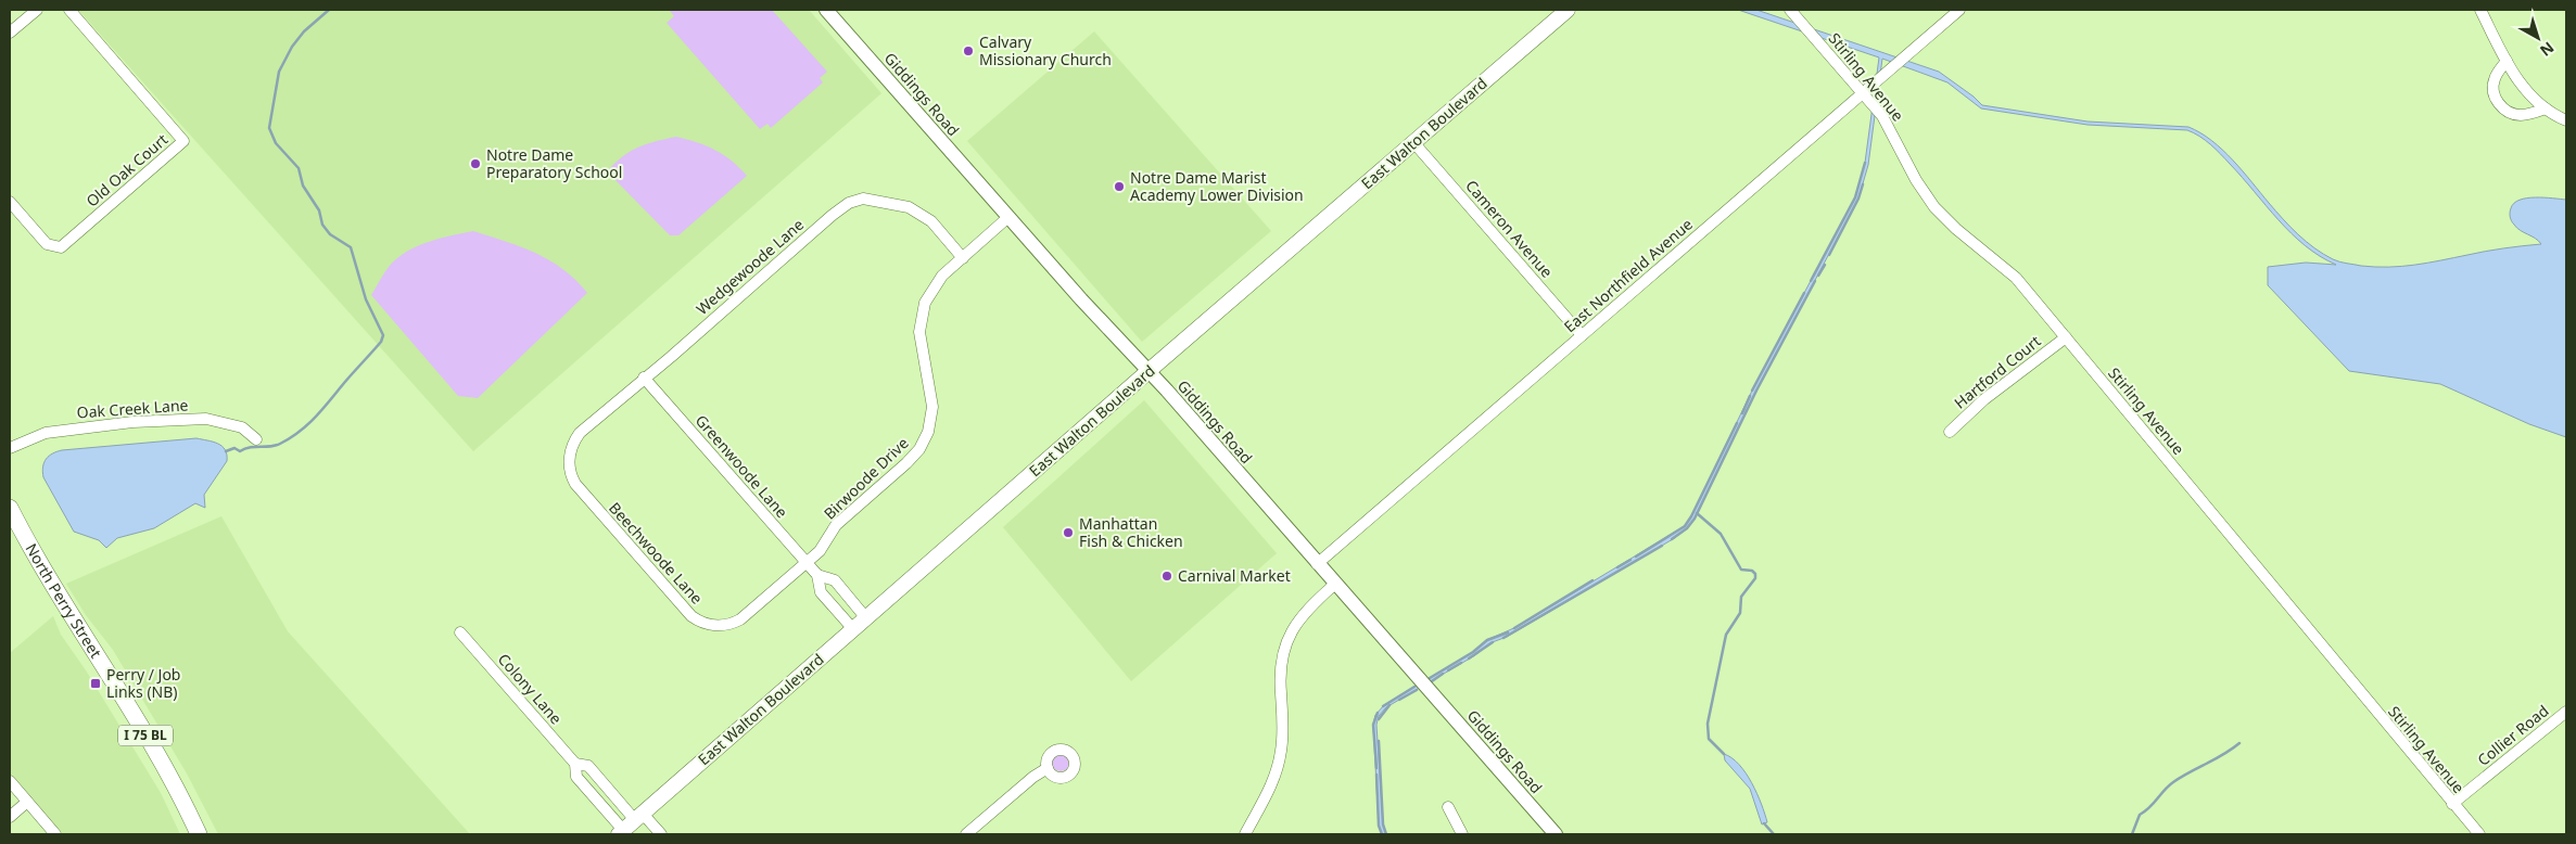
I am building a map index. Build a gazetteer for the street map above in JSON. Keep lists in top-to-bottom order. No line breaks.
{"streets":{"main road":["East Walton Boulevard","North Perry Street","I 75 BL"],"street":["Stirling Avenue","Giddings Road","Old Oak Court","Cameron Avenue","Wedgewoode Lane","East Northfield Avenue","Hartford Court","Oak Creek Lane","Greenwoode Lane","Birwoode Drive","Beechwoode Lane","Colony Lane","Collier Road"]},"crossings":[["Stirling Avenue","East Northfield Avenue"],["Stirling Avenue","Hartford Court"],["Stirling Avenue","Collier Road"],["Giddings Road","East Walton Boulevard"],["Giddings Road","East Northfield Avenue"],["Giddings Road","Birwoode Drive"],["East Walton Boulevard","Cameron Avenue"],["East Walton Boulevard","Greenwoode Lane"],["East Walton Boulevard","Colony Lane"],["Cameron Avenue","East Northfield Avenue"],["Wedgewoode Lane","Greenwoode Lane"],["Wedgewoode Lane","Birwoode Drive"],["Wedgewoode Lane","Beechwoode Lane"],["Greenwoode Lane","Birwoode Drive"],["Greenwoode Lane","Beechwoode Lane"],["Birwoode Drive","Beechwoode Lane"]],"places":{"other":["Calvary Missionary Church","Notre Dame Preparatory School","Notre Dame Marist Academy Lower Division","Manhattan Fish & Chicken","Carnival Market"],"transit":["Perry / Job Links (NB)"]},"north":"bottom right"}
